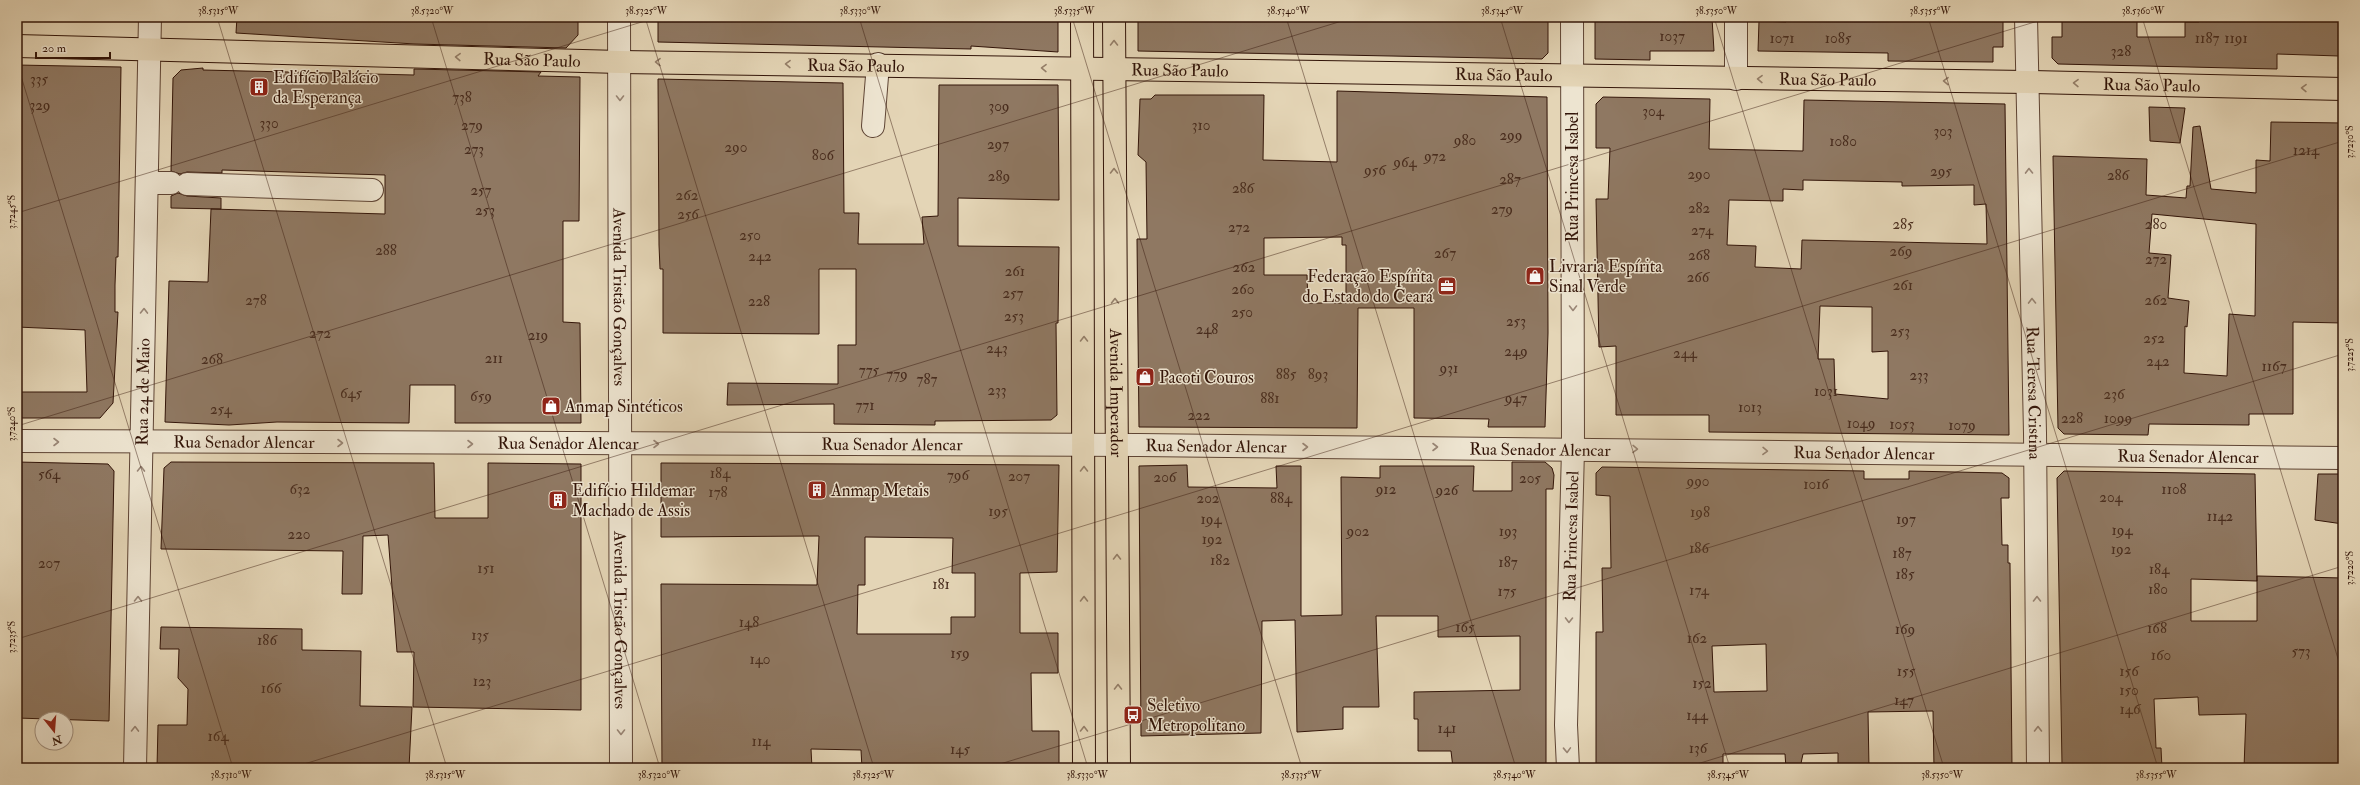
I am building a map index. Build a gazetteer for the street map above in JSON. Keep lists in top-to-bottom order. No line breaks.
{"streets":{"main road":["Rua São Paulo","Avenida Imperador"],"street":["Rua Princesa Isabel","Avenida Tristão Gonçalves","Rua Teresa Cristina","Rua 24 de Maio","Rua Senador Alencar"]},"crossings":[["Rua São Paulo","Rua Princesa Isabel"],["Rua São Paulo","Avenida Tristão Gonçalves"],["Rua São Paulo","Rua Teresa Cristina"],["Rua São Paulo","Rua 24 de Maio"],["Rua São Paulo","Avenida Imperador"],["Rua Princesa Isabel","Rua Senador Alencar"],["Avenida Tristão Gonçalves","Rua Senador Alencar"],["Rua Teresa Cristina","Rua Senador Alencar"],["Rua 24 de Maio","Rua Senador Alencar"],["Avenida Imperador","Rua Senador Alencar"]],"one_way":["Rua São Paulo","Rua Princesa Isabel","Avenida Tristão Gonçalves","Rua Teresa Cristina","Rua 24 de Maio","Avenida Imperador","Rua Senador Alencar"],"places":{"building":["Edifício Palácio da Esperança","Anmap Metais","Edifício Hildemar Machado de Assis"],"shop":["Livraria Espírita Sinal Verde","Pacoti Couros","Anmap Sintéticos"],"office":["Federação Espírita do Estado do Ceará"],"bus stop":["Seletivo Metropolitano"]},"house_numbers":["1037","1071","1085","1187","1191","328","335","738","329","309","304","330","279","310","303","299","980","1080","297","290","273","1214","806","972","964","956","295","290","286","289","287","286","257","262","282","279","253","256","285","280","272","274","250","288","269","267","268","242","272","262","261","266","261","260","257","278","262","228","250","253","253","248","253","272","219","252","243","249","244","211","268","242","1167","931","775","779","885","893","233","787","233","1031","645","236","659","881","947","771","1013","254","222","228","1099","1049","1053","1079","184","564","796","207","206","205","990","1016","632","912","1108","926","178","204","202","884","195","198","1142","194","197","194","902","193","220","192","186","192","187","182","187","207","151","184","185","181","180","174","175","148","165","168","169","135","162","186","573","159","160","140","155","156","123","152","166","150","147","146","144","141","164","114","136","145"],"scale_bar":"20 m","north":"bottom","coordinates":["38.5315°W","38.5320°W","38.5325°W","38.5330°W","38.5335°W","38.5340°W","38.5345°W","38.5350°W","38.5355°W","38.5360°W","3.7230°S","3.7245°S","3.7225°S","3.7240°S","3.7220°S","3.7235°S","38.5310°W"]}
